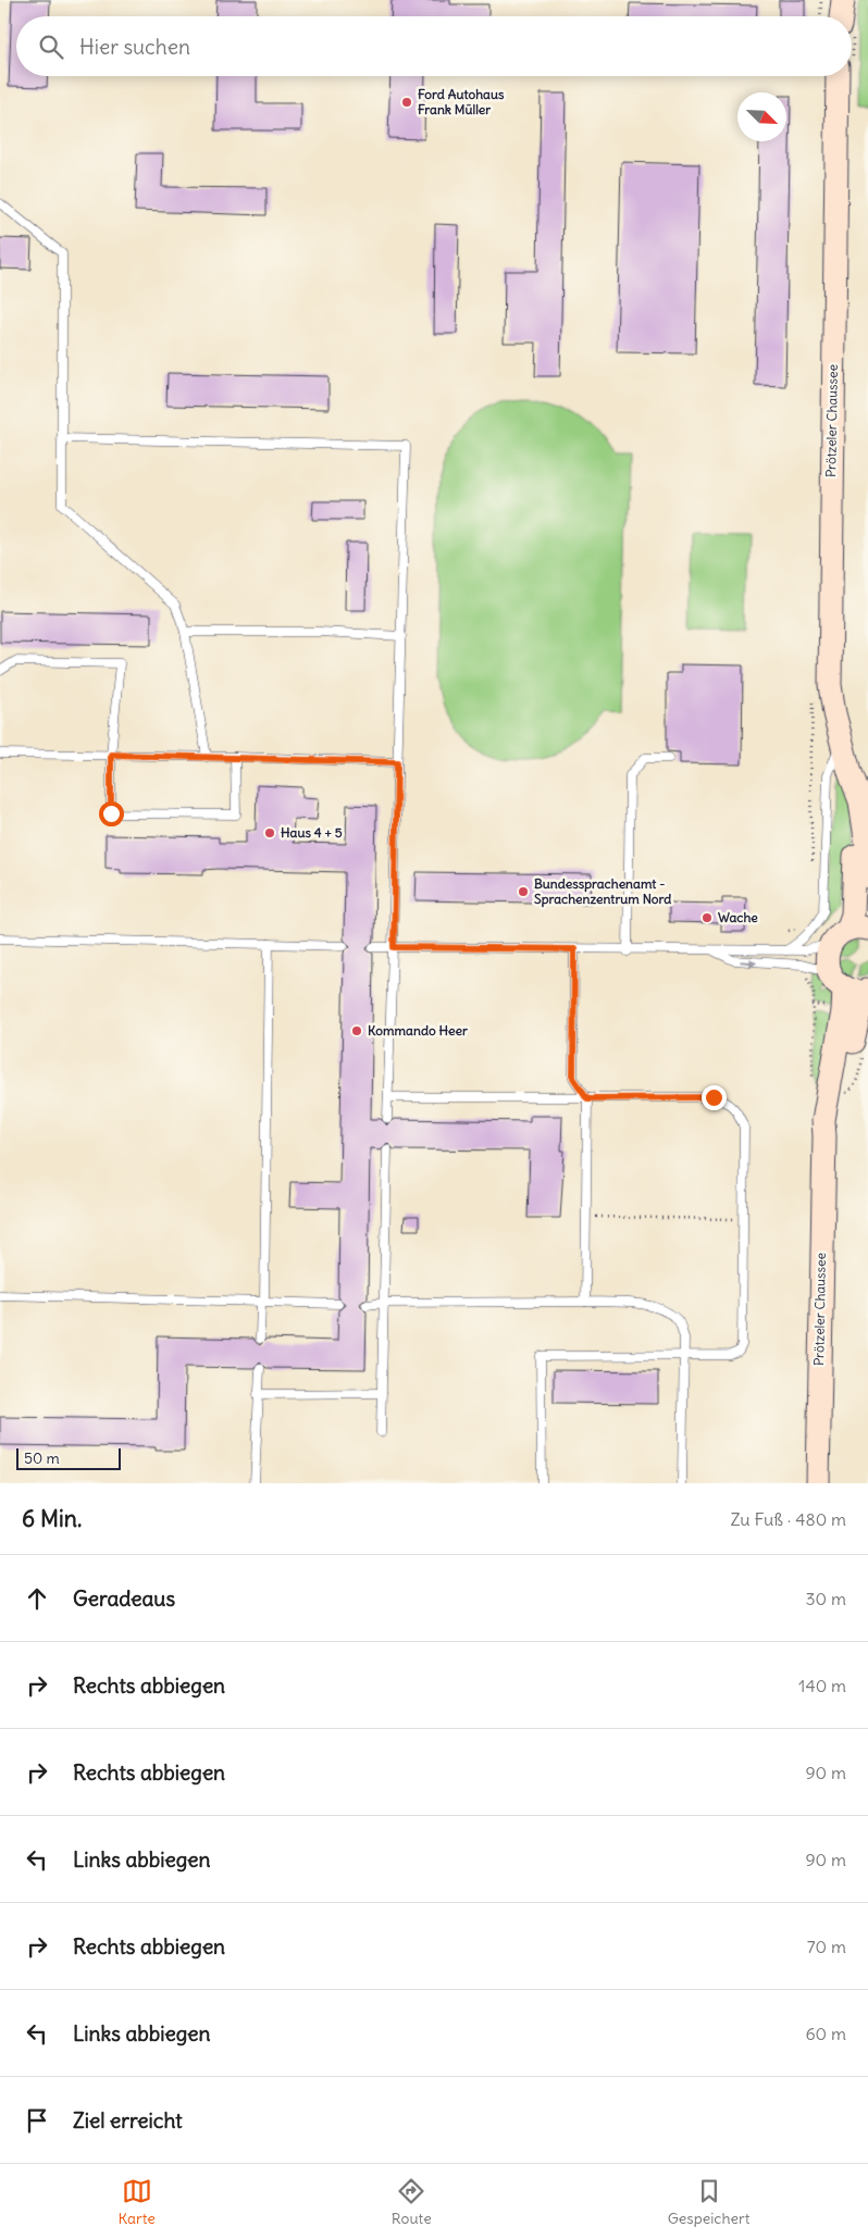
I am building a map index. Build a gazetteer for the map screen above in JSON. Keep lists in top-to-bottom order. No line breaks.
{"streets":{"main road":["Prötzeler Chaussee"]},"places":["Ford Autohaus Frank Müller","Haus 4 + 5","Bundessprachenamt - Sprachenzentrum Nord","Wache","Kommando Heer"],"scale_bar":"50 m","north":"bottom right","page":{"search":"Hier suchen","scale":"50 m","heading":["6 Min.","Zu Fuß · 480 m"],"list":[["Geradeaus","30 m"],["Rechts abbiegen","140 m"],["Rechts abbiegen","90 m"],["Links abbiegen","90 m"],["Rechts abbiegen","70 m"],["Links abbiegen","60 m"],"Ziel erreicht"],"nav":["Karte","Route","Gespeichert"]}}
